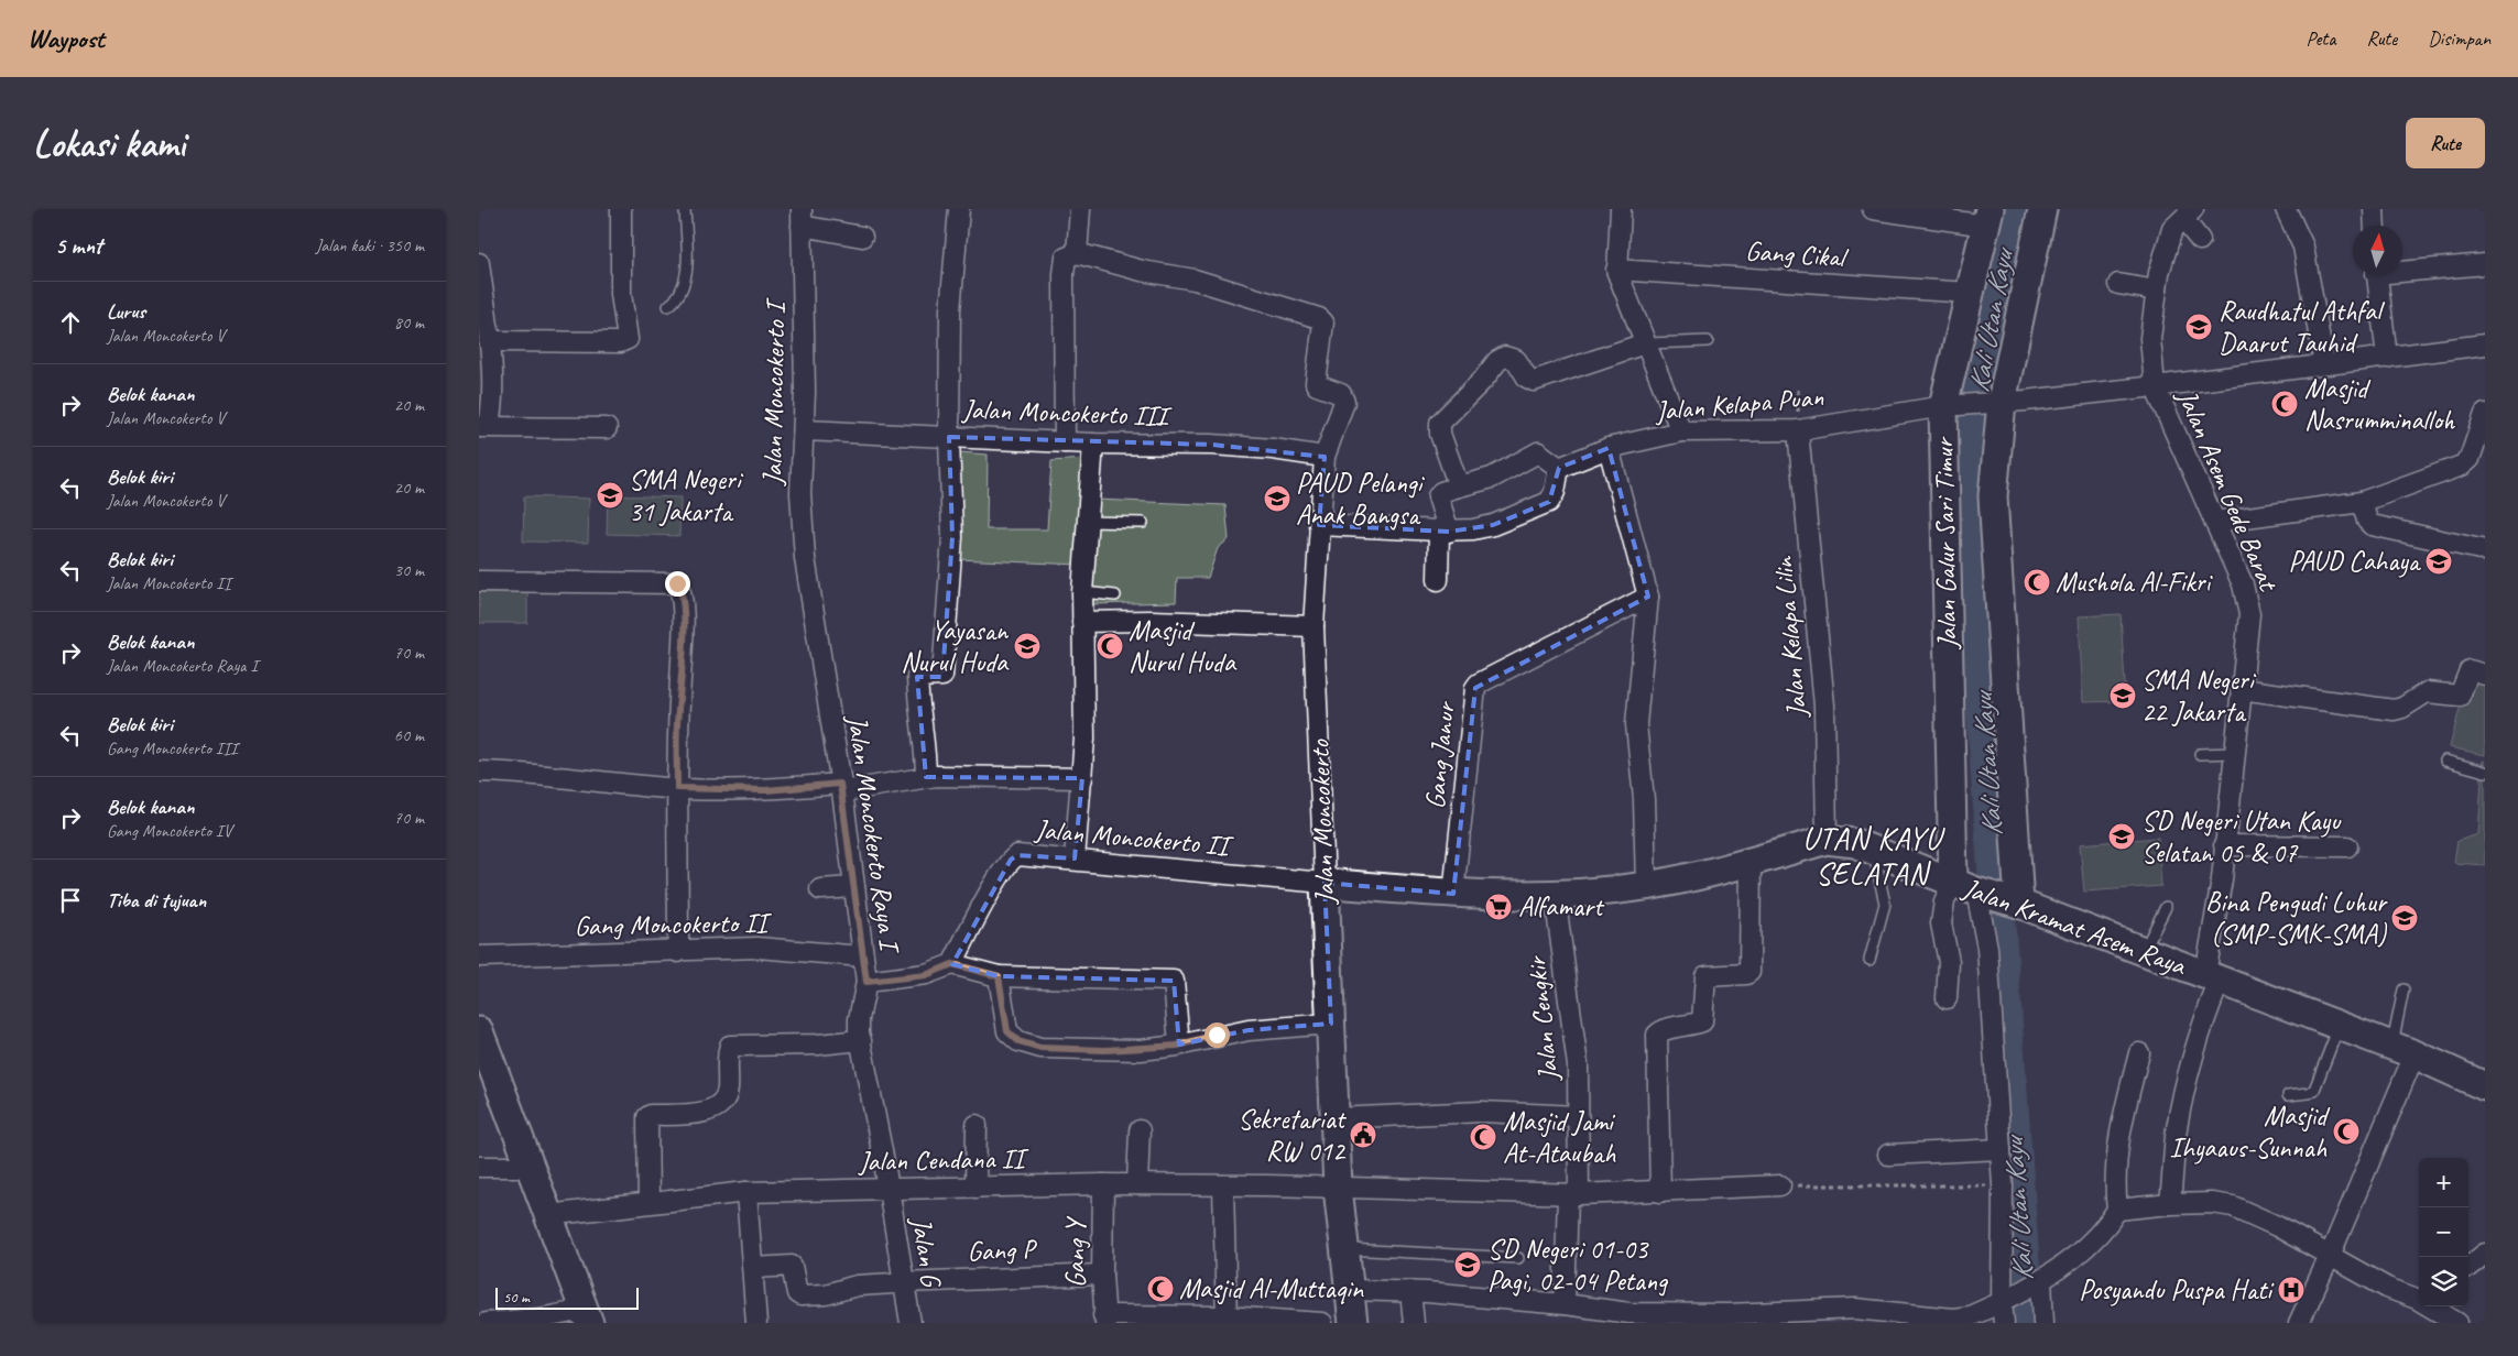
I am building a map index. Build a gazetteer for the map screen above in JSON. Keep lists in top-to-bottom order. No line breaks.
{"streets":{"street":["Gang Cikal","Jalan Moncokerto I","Jalan Kelapa Puan","Jalan Moncokerto III","Jalan Asem Gede Barat","Jalan Galur Sari Timur","Jalan Kelapa Lilin","Gang Janur","Jalan Moncokerto","Jalan Moncokerto Raya I","Jalan Moncokerto II","Gang Moncokerto II","Jalan Kramat Asem Raya","Jalan Cengkir","Jalan Cendana II","Gang P","Jalan G","Gang Y"]},"crossings":[["Gang Cikal","Jalan Galur Sari Timur"],["Jalan Moncokerto I","Jalan Moncokerto III"],["Jalan Moncokerto I","Jalan Moncokerto Raya I"],["Jalan Kelapa Puan","Jalan Asem Gede Barat"],["Jalan Kelapa Puan","Jalan Galur Sari Timur"],["Jalan Kelapa Puan","Jalan Kelapa Lilin"],["Jalan Moncokerto III","Jalan Moncokerto"],["Jalan Asem Gede Barat","Jalan Kramat Asem Raya"],["Jalan Galur Sari Timur","Jalan Kramat Asem Raya"],["Jalan Kelapa Lilin","Jalan Kramat Asem Raya"],["Gang Janur","Jalan Kramat Asem Raya"],["Jalan Moncokerto","Jalan Moncokerto II"],["Jalan Moncokerto","Jalan Kramat Asem Raya"],["Jalan Moncokerto","Jalan Cendana II"],["Jalan Moncokerto Raya I","Gang Moncokerto II"],["Jalan Moncokerto Raya I","Jalan Cendana II"],["Jalan Moncokerto Raya I","Jalan G"],["Jalan Moncokerto II","Jalan Kramat Asem Raya"],["Jalan Kramat Asem Raya","Jalan Cengkir"],["Jalan Cendana II","Jalan G"],["Jalan Cendana II","Gang Y"],["Gang P","Jalan G"],["Gang P","Gang Y"]],"districts":["UTAN KAYU SELATAN"],"water":["Kali Utan Kayu"],"places":{"school or university":["Raudhatul Athfal Daarut Tauhid","SMA Negeri 31 Jakarta","PAUD Pelangi Anak Bangsa","PAUD Cahaya","Yayasan Nurul Huda","SMA Negeri 22 Jakarta","SD Negeri Utan Kayu Selatan 05 & 07","Bina Pengudi Luhur (SMP-SMK-SMA)","SD Negeri 01-03 Pagi, 02-04 Petang"],"mosque":["Masjid Nasrumminalloh","Mushola Al-Fikri","Masjid Nurul Huda","Masjid Ihyaaus-Sunnah","Masjid Jami At-Ataubah","Masjid Al-Muttaqin"],"supermarket":["Alfamart"],"public building":["Sekretariat RW 012"],"hospital":["Posyandu Puspa Hati"]},"scale_bar":"50 m","north":"top","page":{"header":"Waypost","nav":["Peta","Rute","Disimpan"],"buttons":"Rute","title":"Lokasi kami","heading":["5 mnt","Jalan kaki · 350 m"],"list":[["Lurus","Jalan Moncokerto V","80 m"],["Belok kanan","Jalan Moncokerto V","20 m"],["Belok kiri","Jalan Moncokerto V","20 m"],["Belok kiri","Jalan Moncokerto II","30 m"],["Belok kanan","Jalan Moncokerto Raya I","70 m"],["Belok kiri","Gang Moncokerto III","60 m"],["Belok kanan","Gang Moncokerto IV","70 m"],"Tiba di tujuan"],"map_buttons":["+","−"],"scale":"50 m"}}
